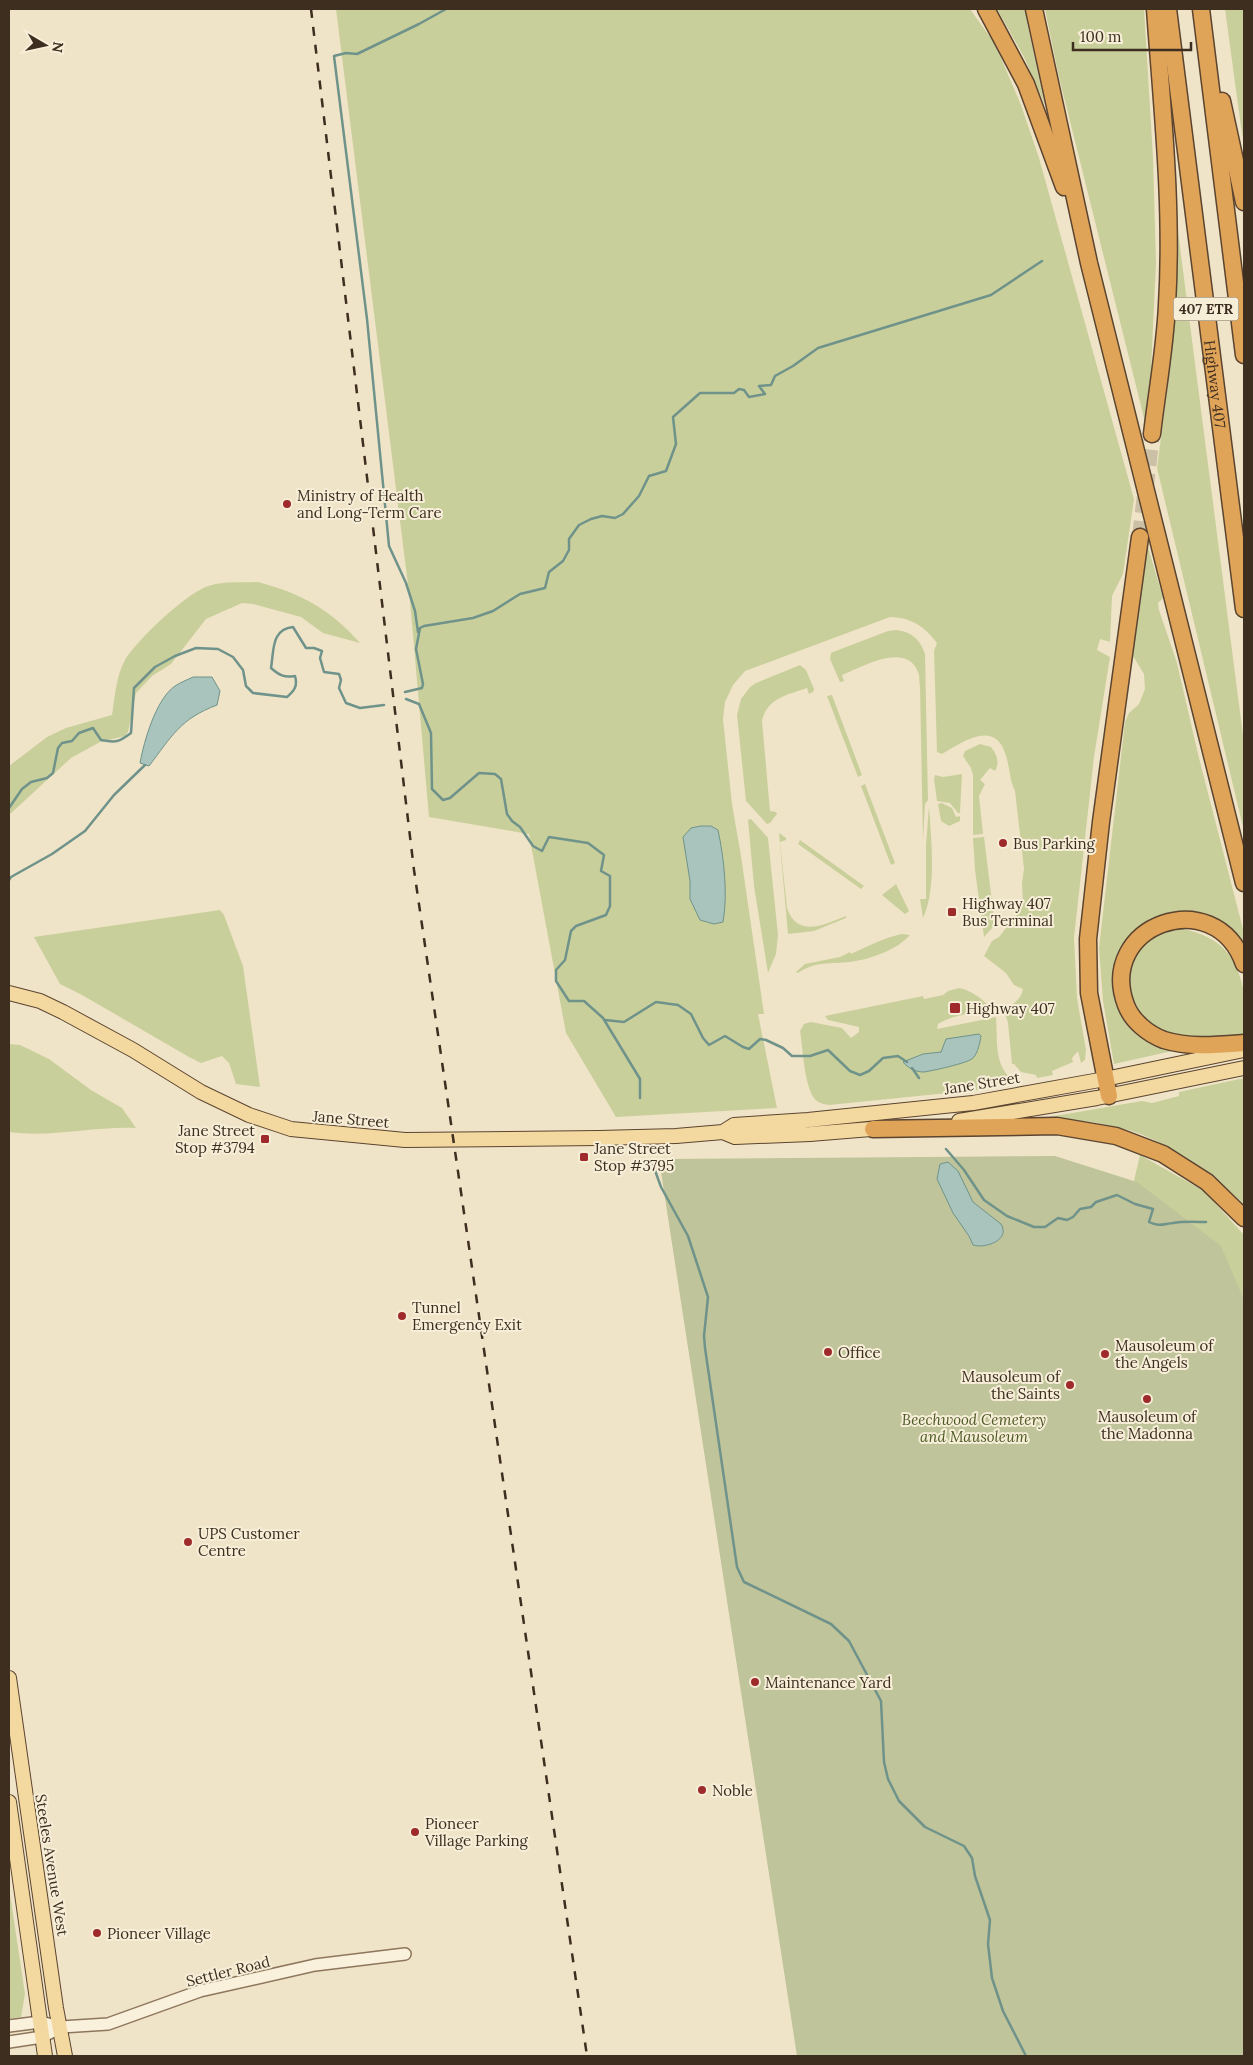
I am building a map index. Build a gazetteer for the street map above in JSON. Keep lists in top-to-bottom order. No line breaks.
{"streets":{"highway":["407 ETR","Highway 407"],"main road":["Jane Street","Steeles Avenue West"],"street":["Settler Road"]},"crossings":[["Steeles Avenue West","Settler Road"]],"parks":["Beechwood Cemetery and Mausoleum"],"places":{"other":["Ministry of Health and Long-Term Care","Bus Parking","Tunnel Emergency Exit","Office","Mausoleum of the Angels","Mausoleum of the Saints","Mausoleum of the Madonna","UPS Customer Centre","Maintenance Yard","Noble","Pioneer Village Parking","Pioneer Village"],"transit":["Highway 407 Bus Terminal","Highway 407","Jane Street Stop #3794","Jane Street Stop #3795"]},"scale_bar":"100 m","north":"right"}
